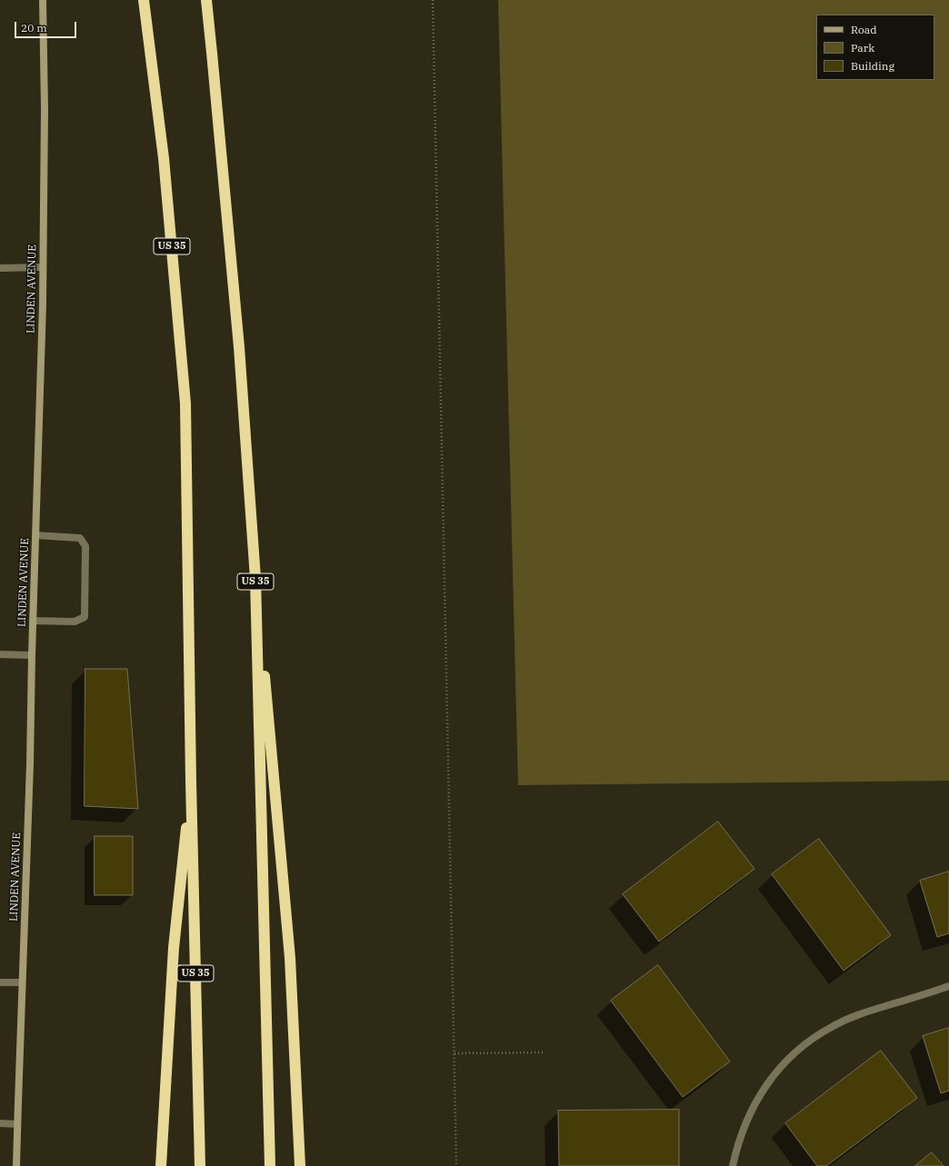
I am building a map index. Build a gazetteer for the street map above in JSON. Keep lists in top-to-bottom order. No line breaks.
{"streets":{"highway":["US 35"],"main road":["LINDEN AVENUE"]},"legend":["Road","Park","Building"],"scale_bar":"20 m"}
